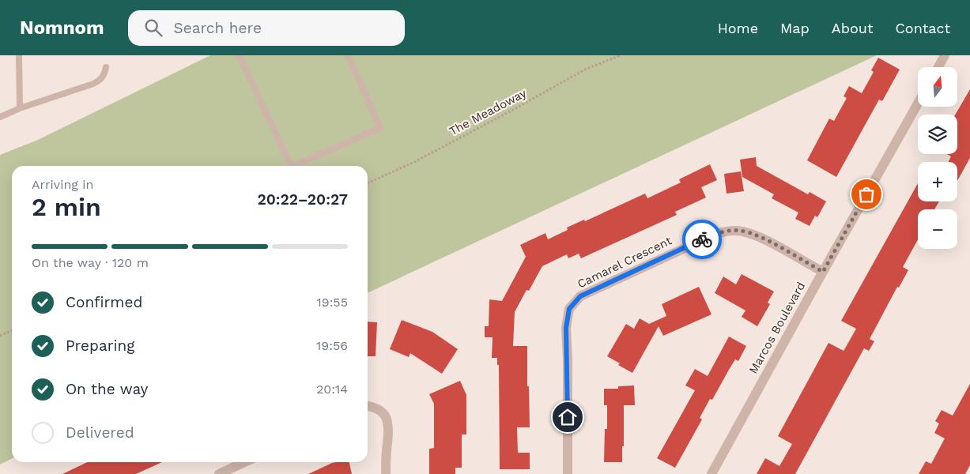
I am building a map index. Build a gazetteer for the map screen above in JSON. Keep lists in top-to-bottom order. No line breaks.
{"streets":{"street":["Camarel Crescent","Marcos Boulevard"],"path":["The Meadoway"]},"crossings":[["Camarel Crescent","Marcos Boulevard"]],"north":"top","page":{"header":"Nomnom","search":"Search here","nav":["Home","Map","About","Contact"],"map_buttons":["+","−"],"heading":["2 min","Arriving in","20:22–20:27"],"bar":"On the way · 120 m","list":[["Confirmed","19:55"],["Preparing","19:56"],["On the way","20:14"],"Delivered"]}}
